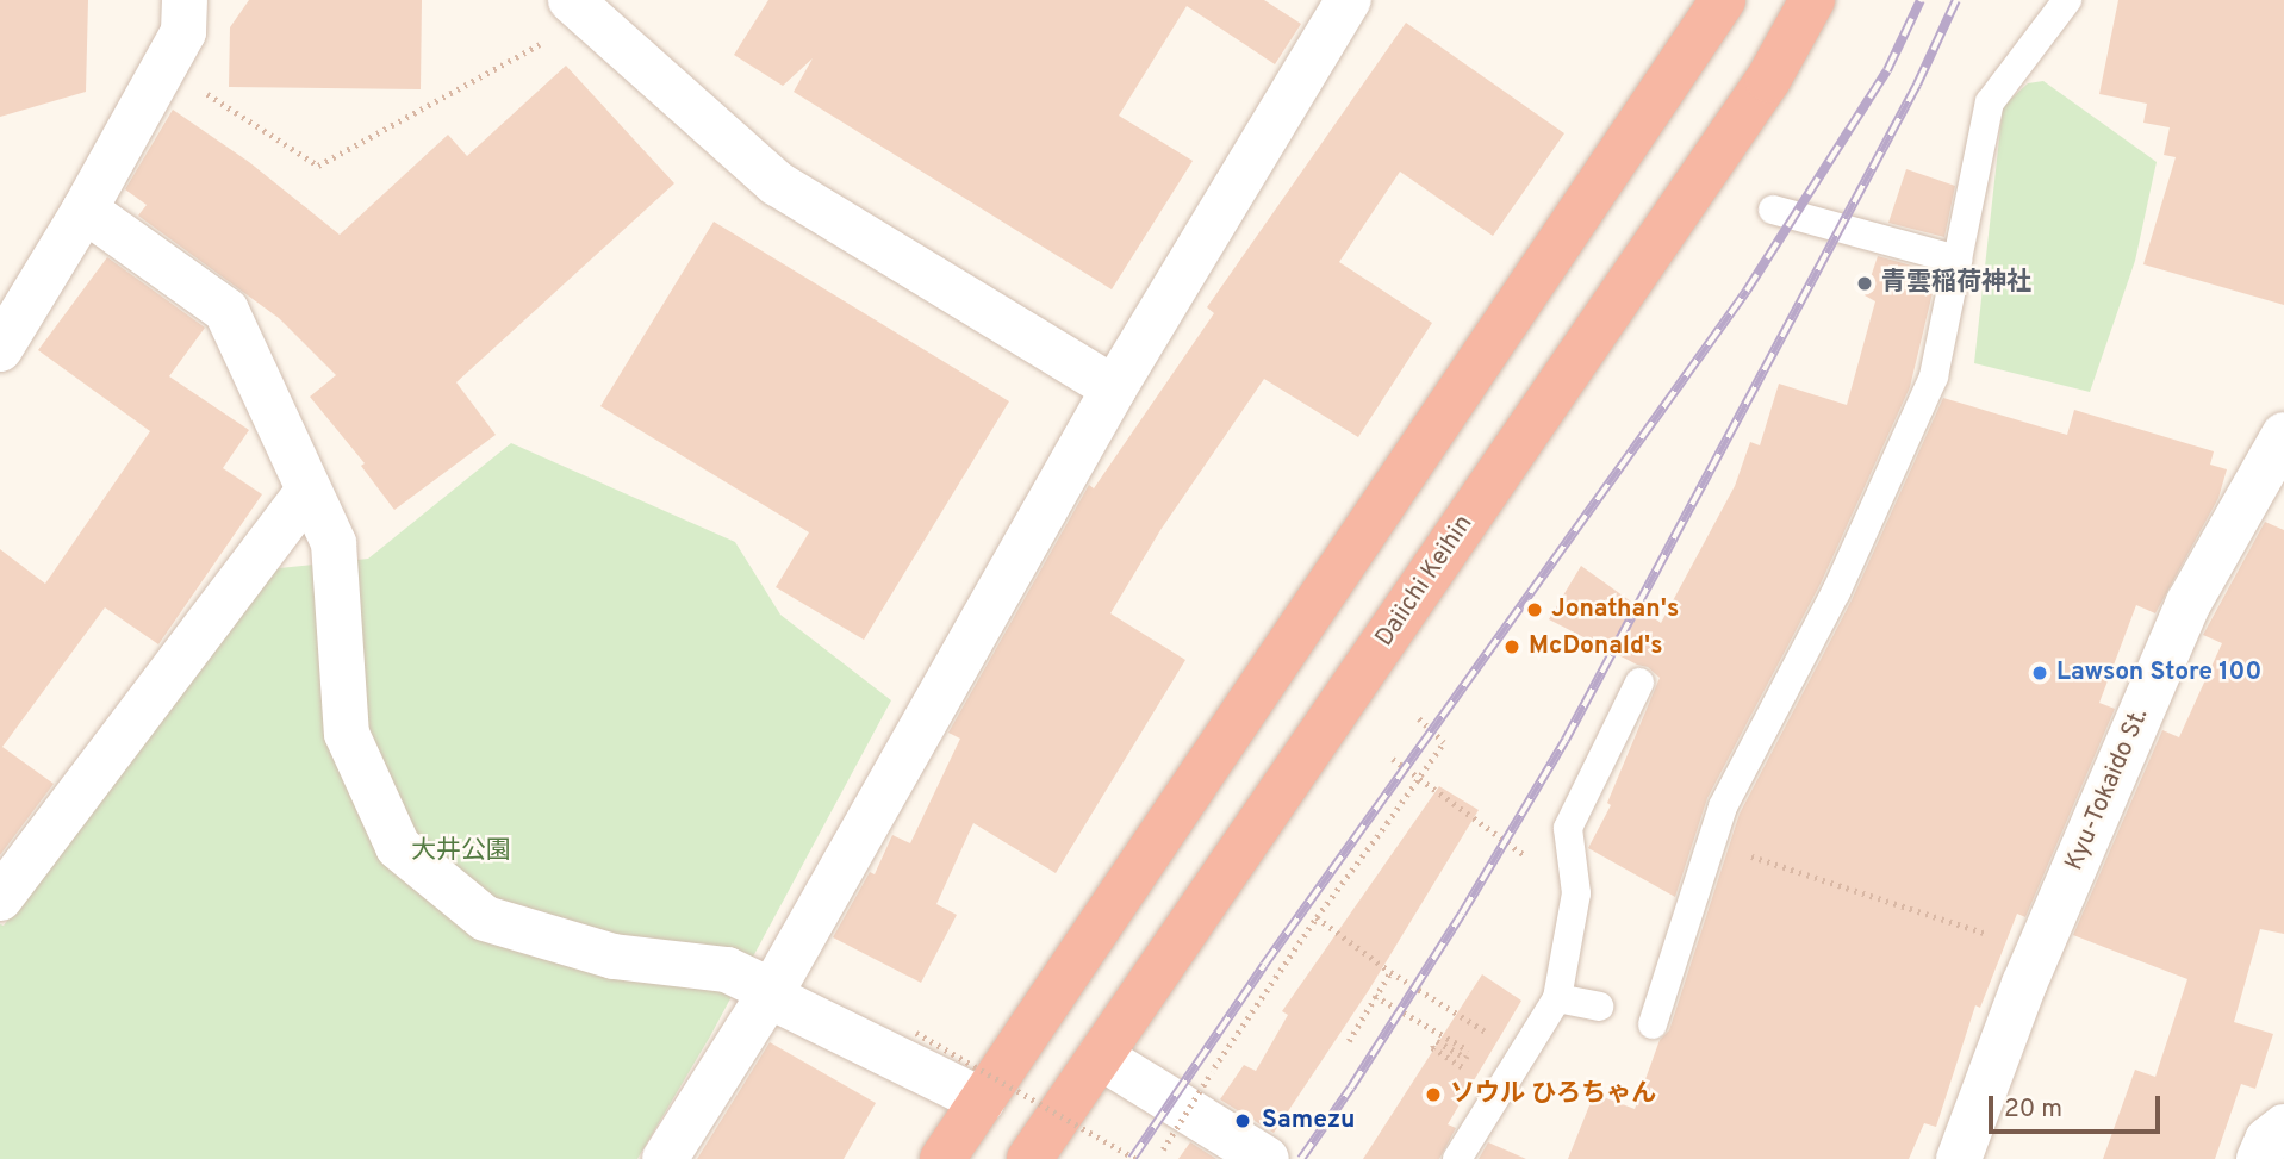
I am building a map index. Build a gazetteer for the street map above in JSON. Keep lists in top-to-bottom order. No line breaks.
{"streets":{"highway":["Daiichi Keihin"],"street":["Kyu-Tokaido St."]},"parks":["大井公園"],"places":["青雲稲荷神社","Jonathan's","McDonald's","Lawson Store 100","ソウル ひろちゃん","Samezu"],"scale_bar":"20 m"}
